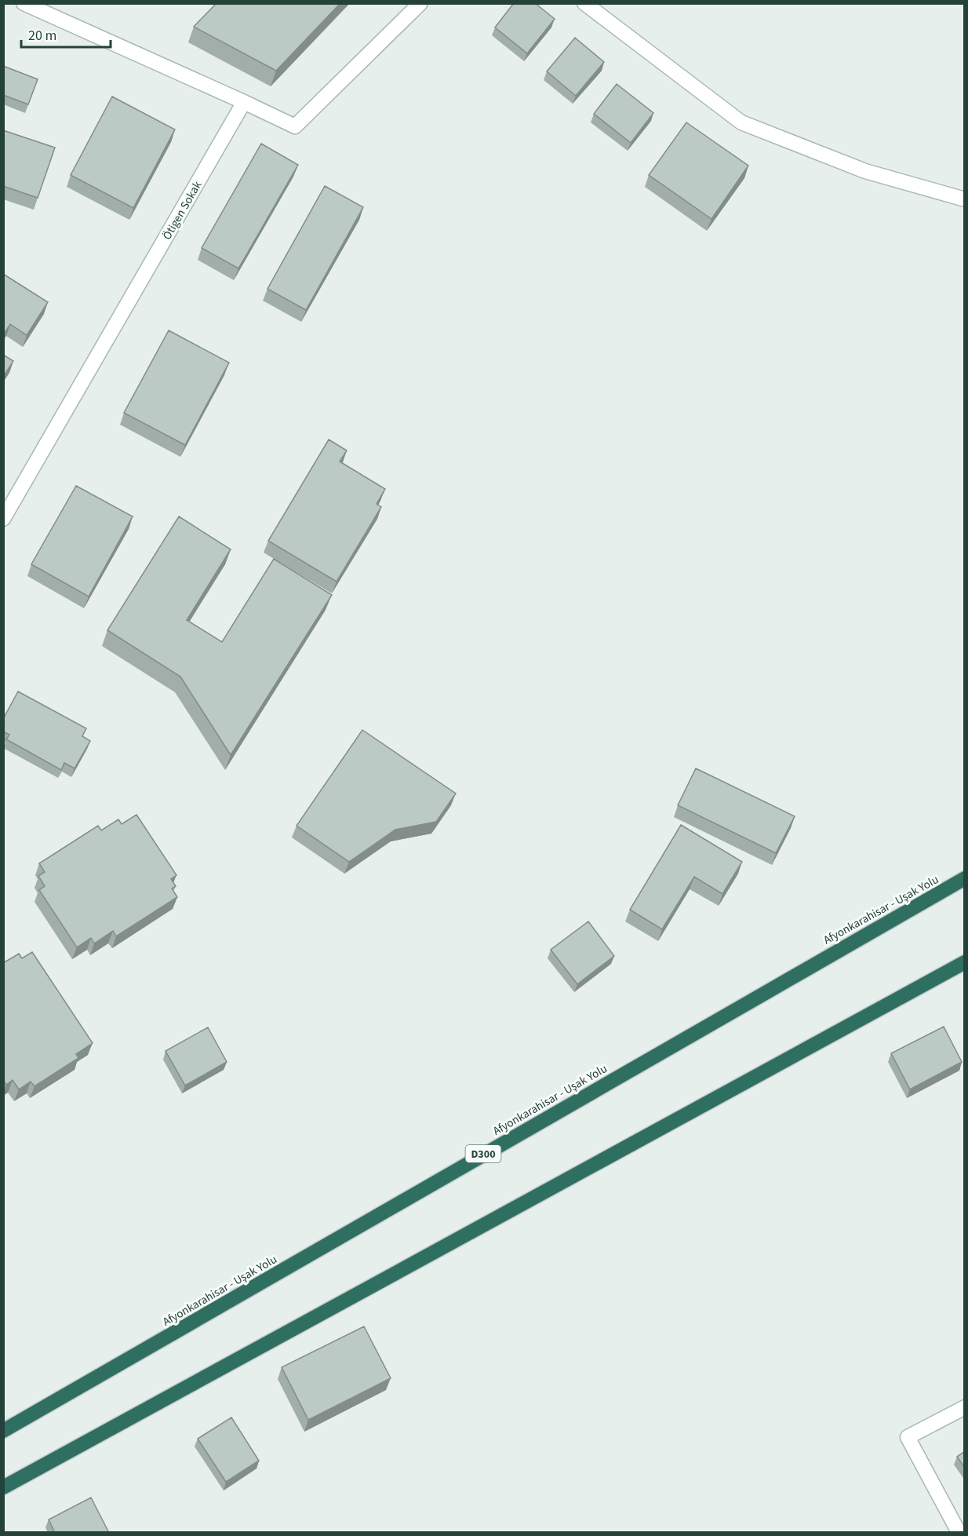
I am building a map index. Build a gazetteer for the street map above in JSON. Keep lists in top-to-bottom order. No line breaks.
{"streets":{"highway":["Afyonkarahisar - Uşak Yolu","D300"],"street":["Ötigen Sokak"]},"scale_bar":"20 m"}
